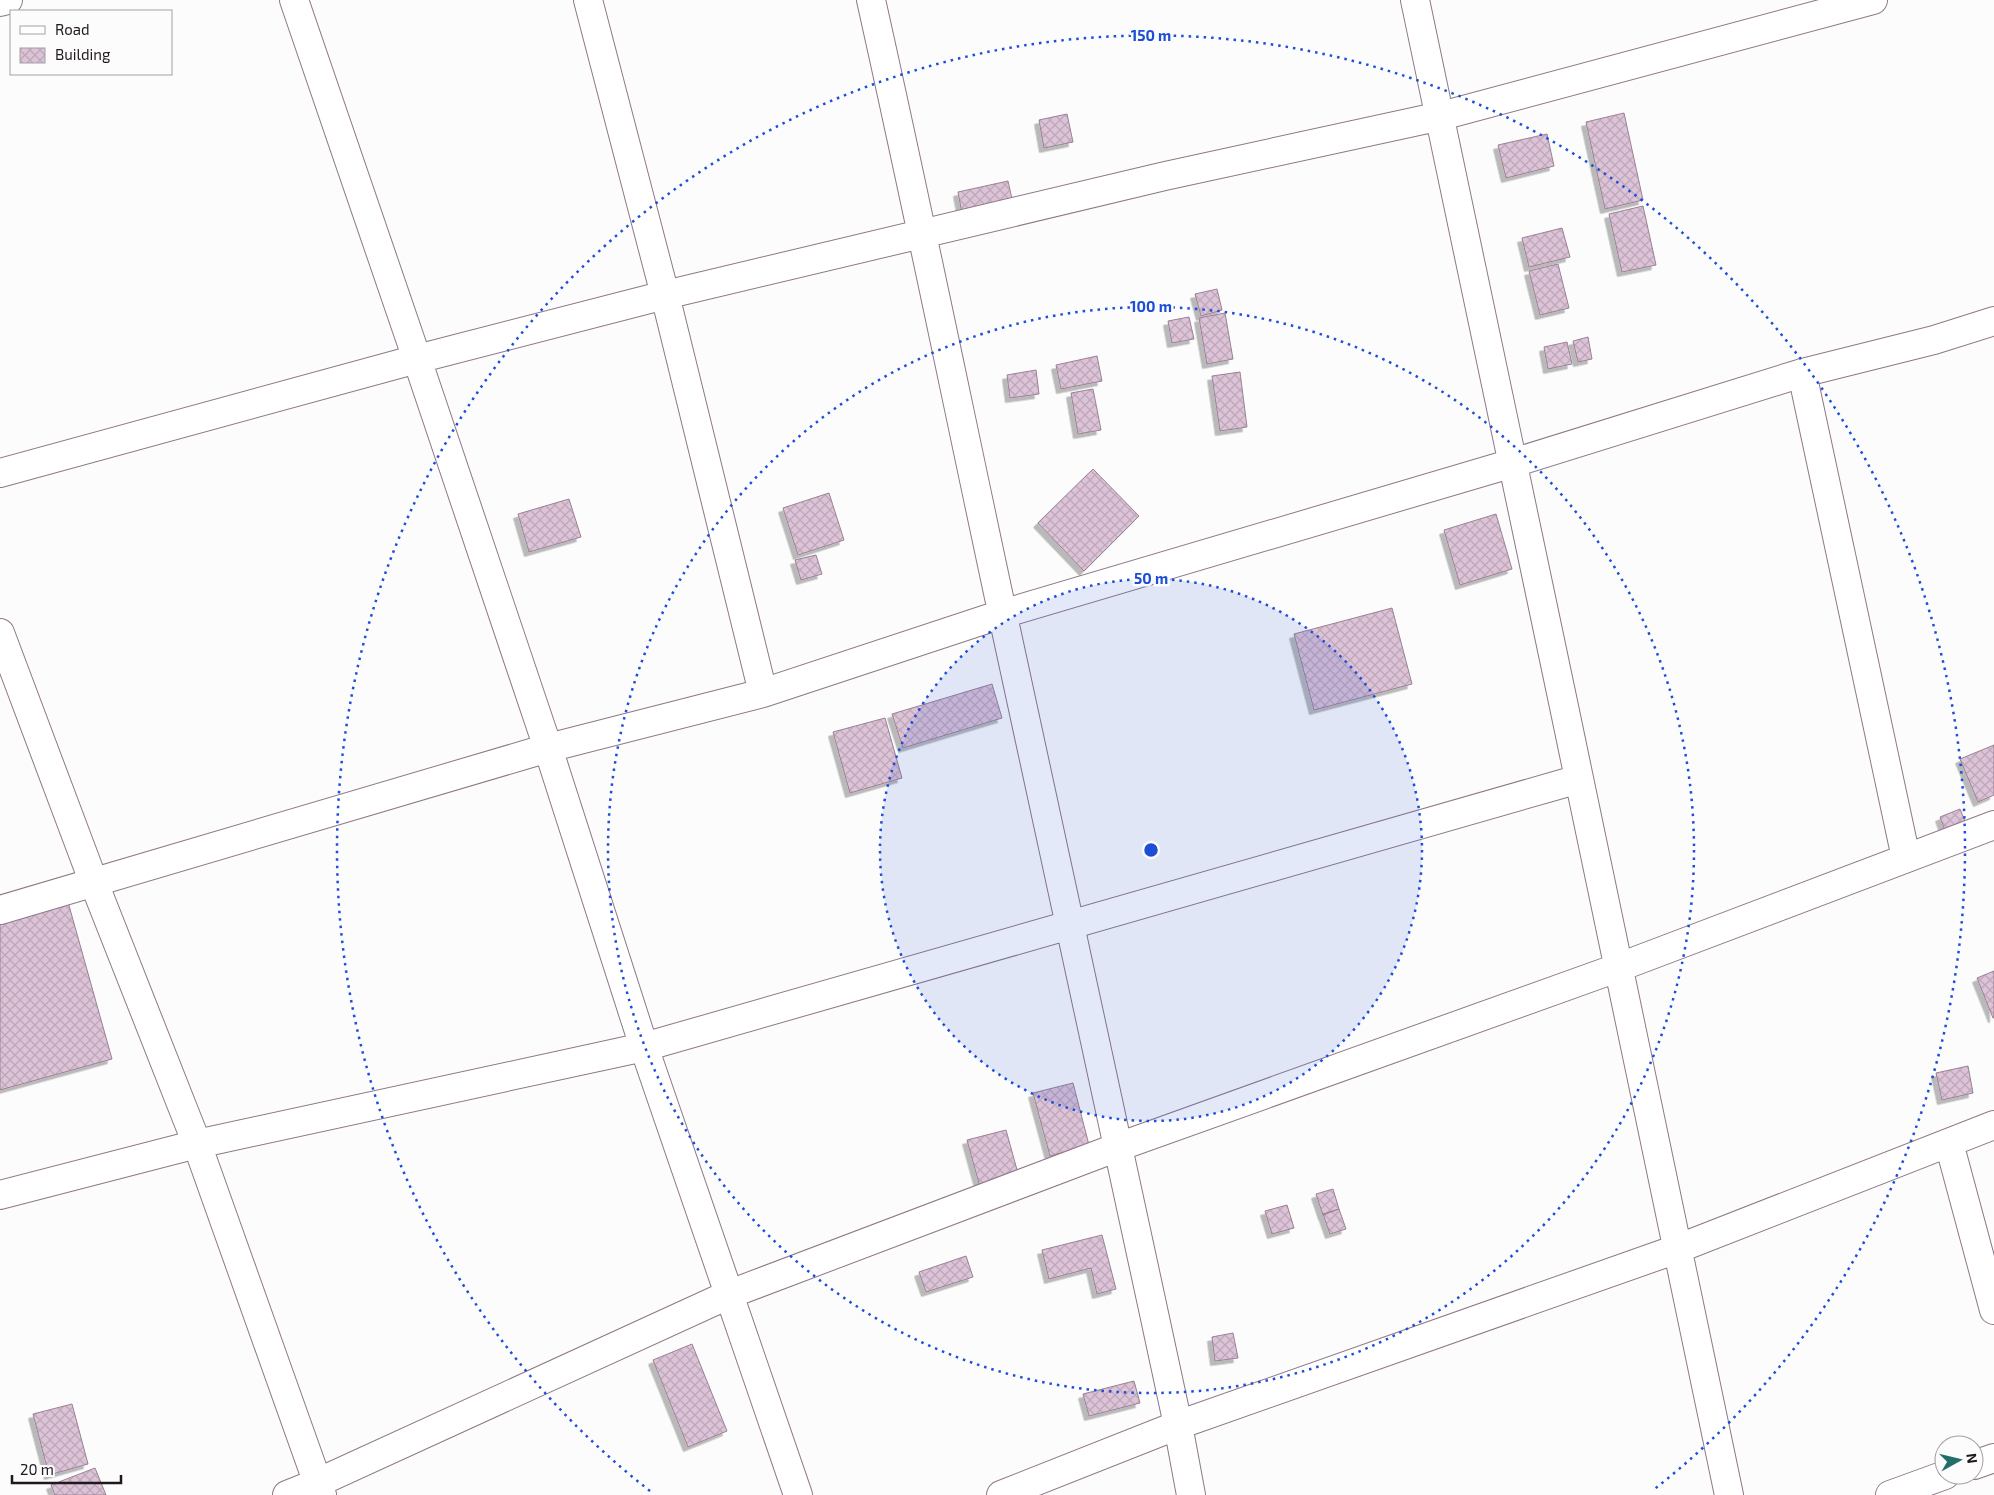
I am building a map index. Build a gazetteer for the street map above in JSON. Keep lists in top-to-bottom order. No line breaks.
{"legend":["Road","Building"],"scale_bar":"20 m","north":"right","rings":["150 m","100 m","50 m"]}
